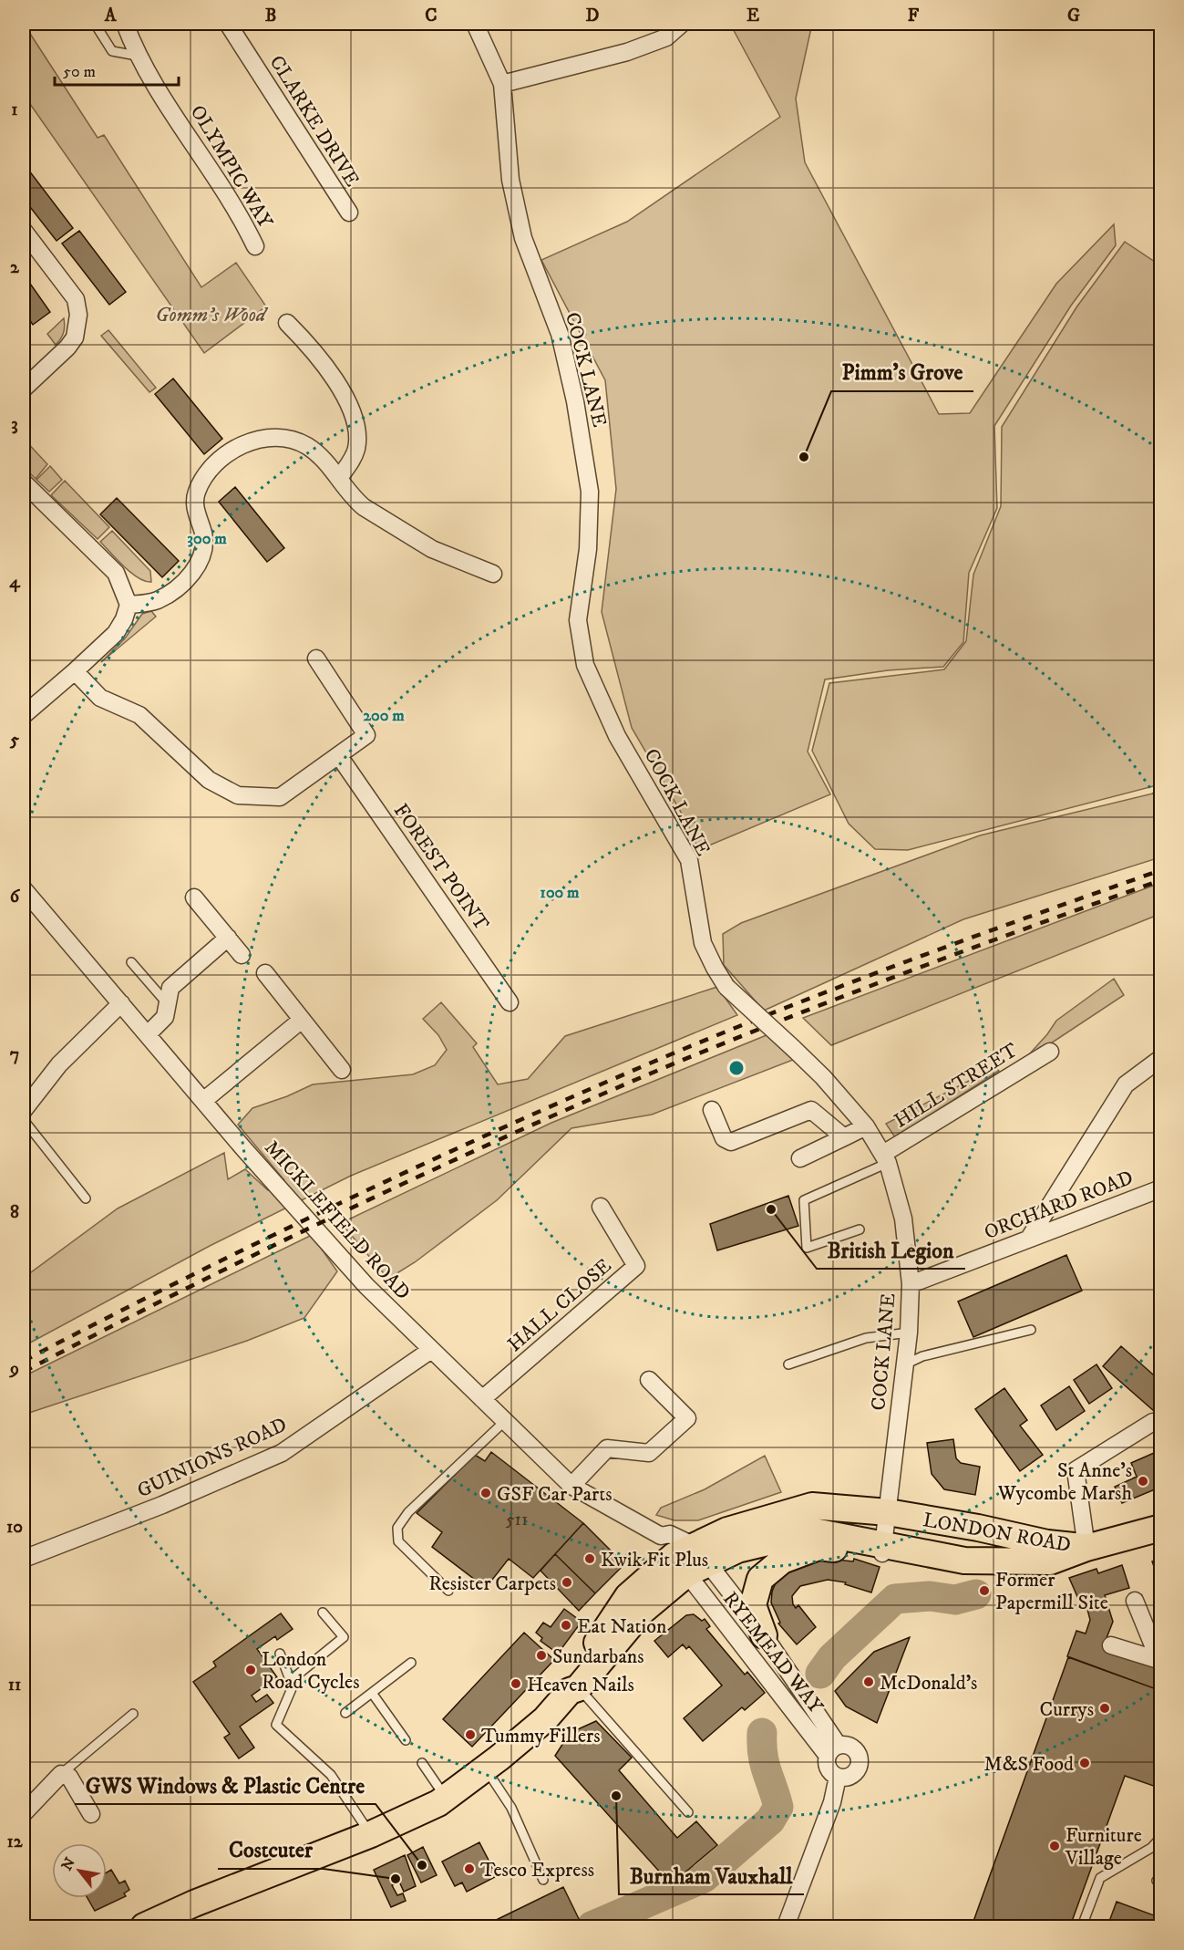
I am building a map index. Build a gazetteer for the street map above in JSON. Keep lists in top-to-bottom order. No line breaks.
{"streets":{"main road":["LONDON ROAD"],"street":["CLARKE DRIVE","OLYMPIC WAY","COCK LANE","FOREST POINT","HILL STREET","ORCHARD ROAD","MICKLEFIELD ROAD","HALL CLOSE","GUINIONS ROAD","RYEMEAD WAY"]},"crossings":[["COCK LANE","HILL STREET"],["COCK LANE","ORCHARD ROAD"],["COCK LANE","LONDON ROAD"],["MICKLEFIELD ROAD","HALL CLOSE"],["MICKLEFIELD ROAD","GUINIONS ROAD"],["MICKLEFIELD ROAD","LONDON ROAD"],["MICKLEFIELD ROAD","RYEMEAD WAY"],["LONDON ROAD","RYEMEAD WAY"]],"parks":["Gomm's Wood"],"places":["Pimm's Grove","British Legion","St Anne's Wycombe Marsh","GSF Car Parts","Kwik Fit Plus","Resister Carpets","Former Papermill Site","Eat Nation","Sundarbans","London Road Cycles","McDonald's","Heaven Nails","Currys","Tummy Fillers","M&S Food","Burnham Vauxhall","Furniture Village","GWS Windows & Plastic Centre","Tesco Express","Costcuter"],"house_numbers":["511"],"scale_bar":"50 m","north":"top left","grid":{"columns":["A","B","C","D","E","F","G"],"rows":["1","2","3","4","5","6","7","8","9","10","11","12"]},"rings":["300 m","200 m","100 m"]}
